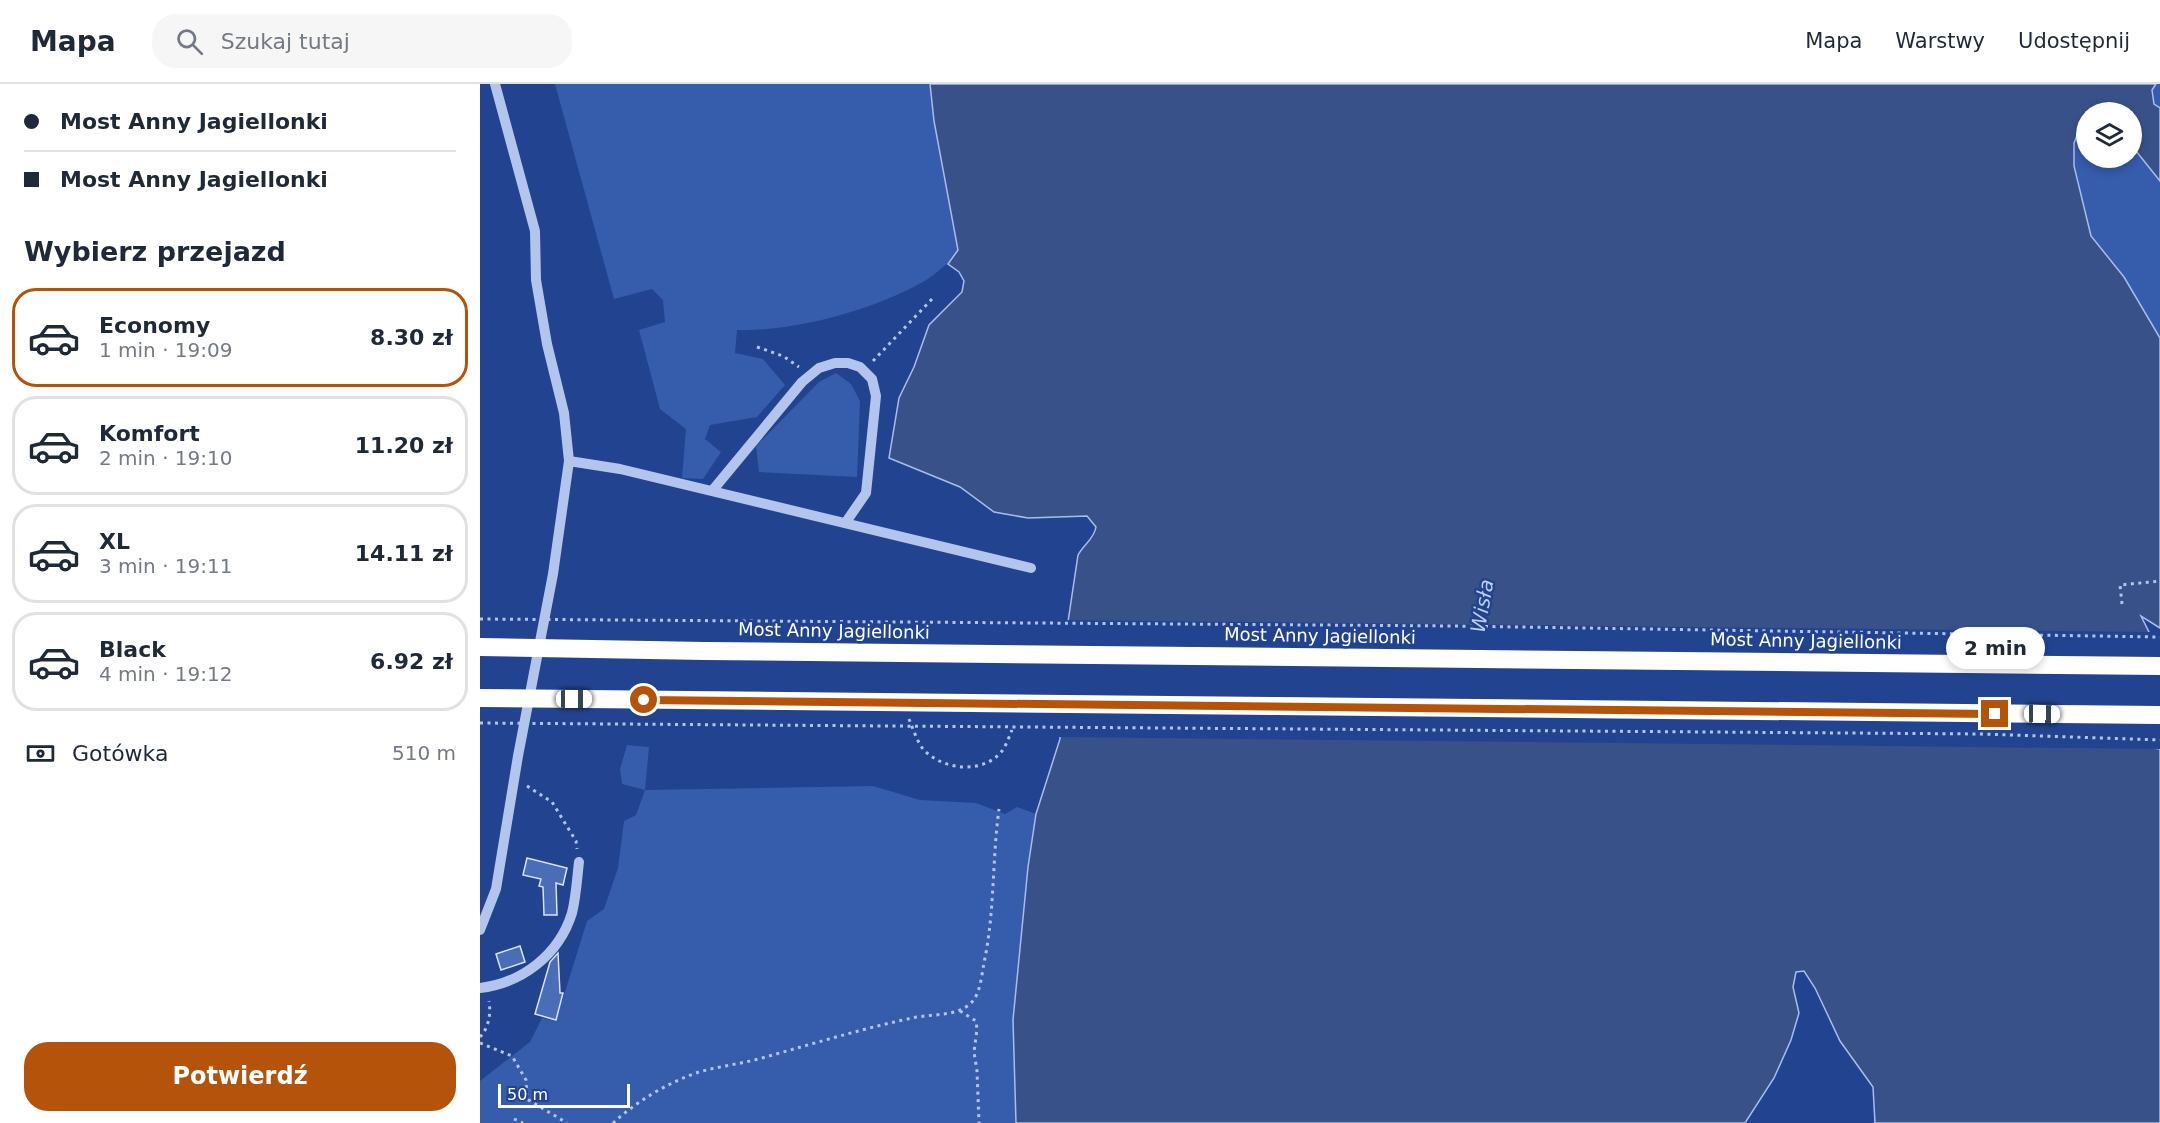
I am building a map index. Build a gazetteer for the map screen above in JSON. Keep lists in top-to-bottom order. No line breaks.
{"streets":{"highway":["Most Anny Jagiellonki"]},"water":["Wisła"],"scale_bar":"50 m","page":{"header":"Mapa","search":"Szukaj tutaj","nav":["Mapa","Warstwy","Udostępnij"],"banner":["Most Anny Jagiellonki","Most Anny Jagiellonki"],"heading":"Wybierz przejazd","list":[{"name":"Economy","note":"1 min · 19:09","value":"8.30 zł"},{"name":"Komfort","note":"2 min · 19:10","value":"11.20 zł"},{"name":"XL","note":"3 min · 19:11","value":"14.11 zł"},{"name":"Black","note":"4 min · 19:12","value":"6.92 zł"}],"bubble":"2 min","pay":["Gotówka","510 m"],"buttons":"Potwierdź","scale":"50 m"}}
